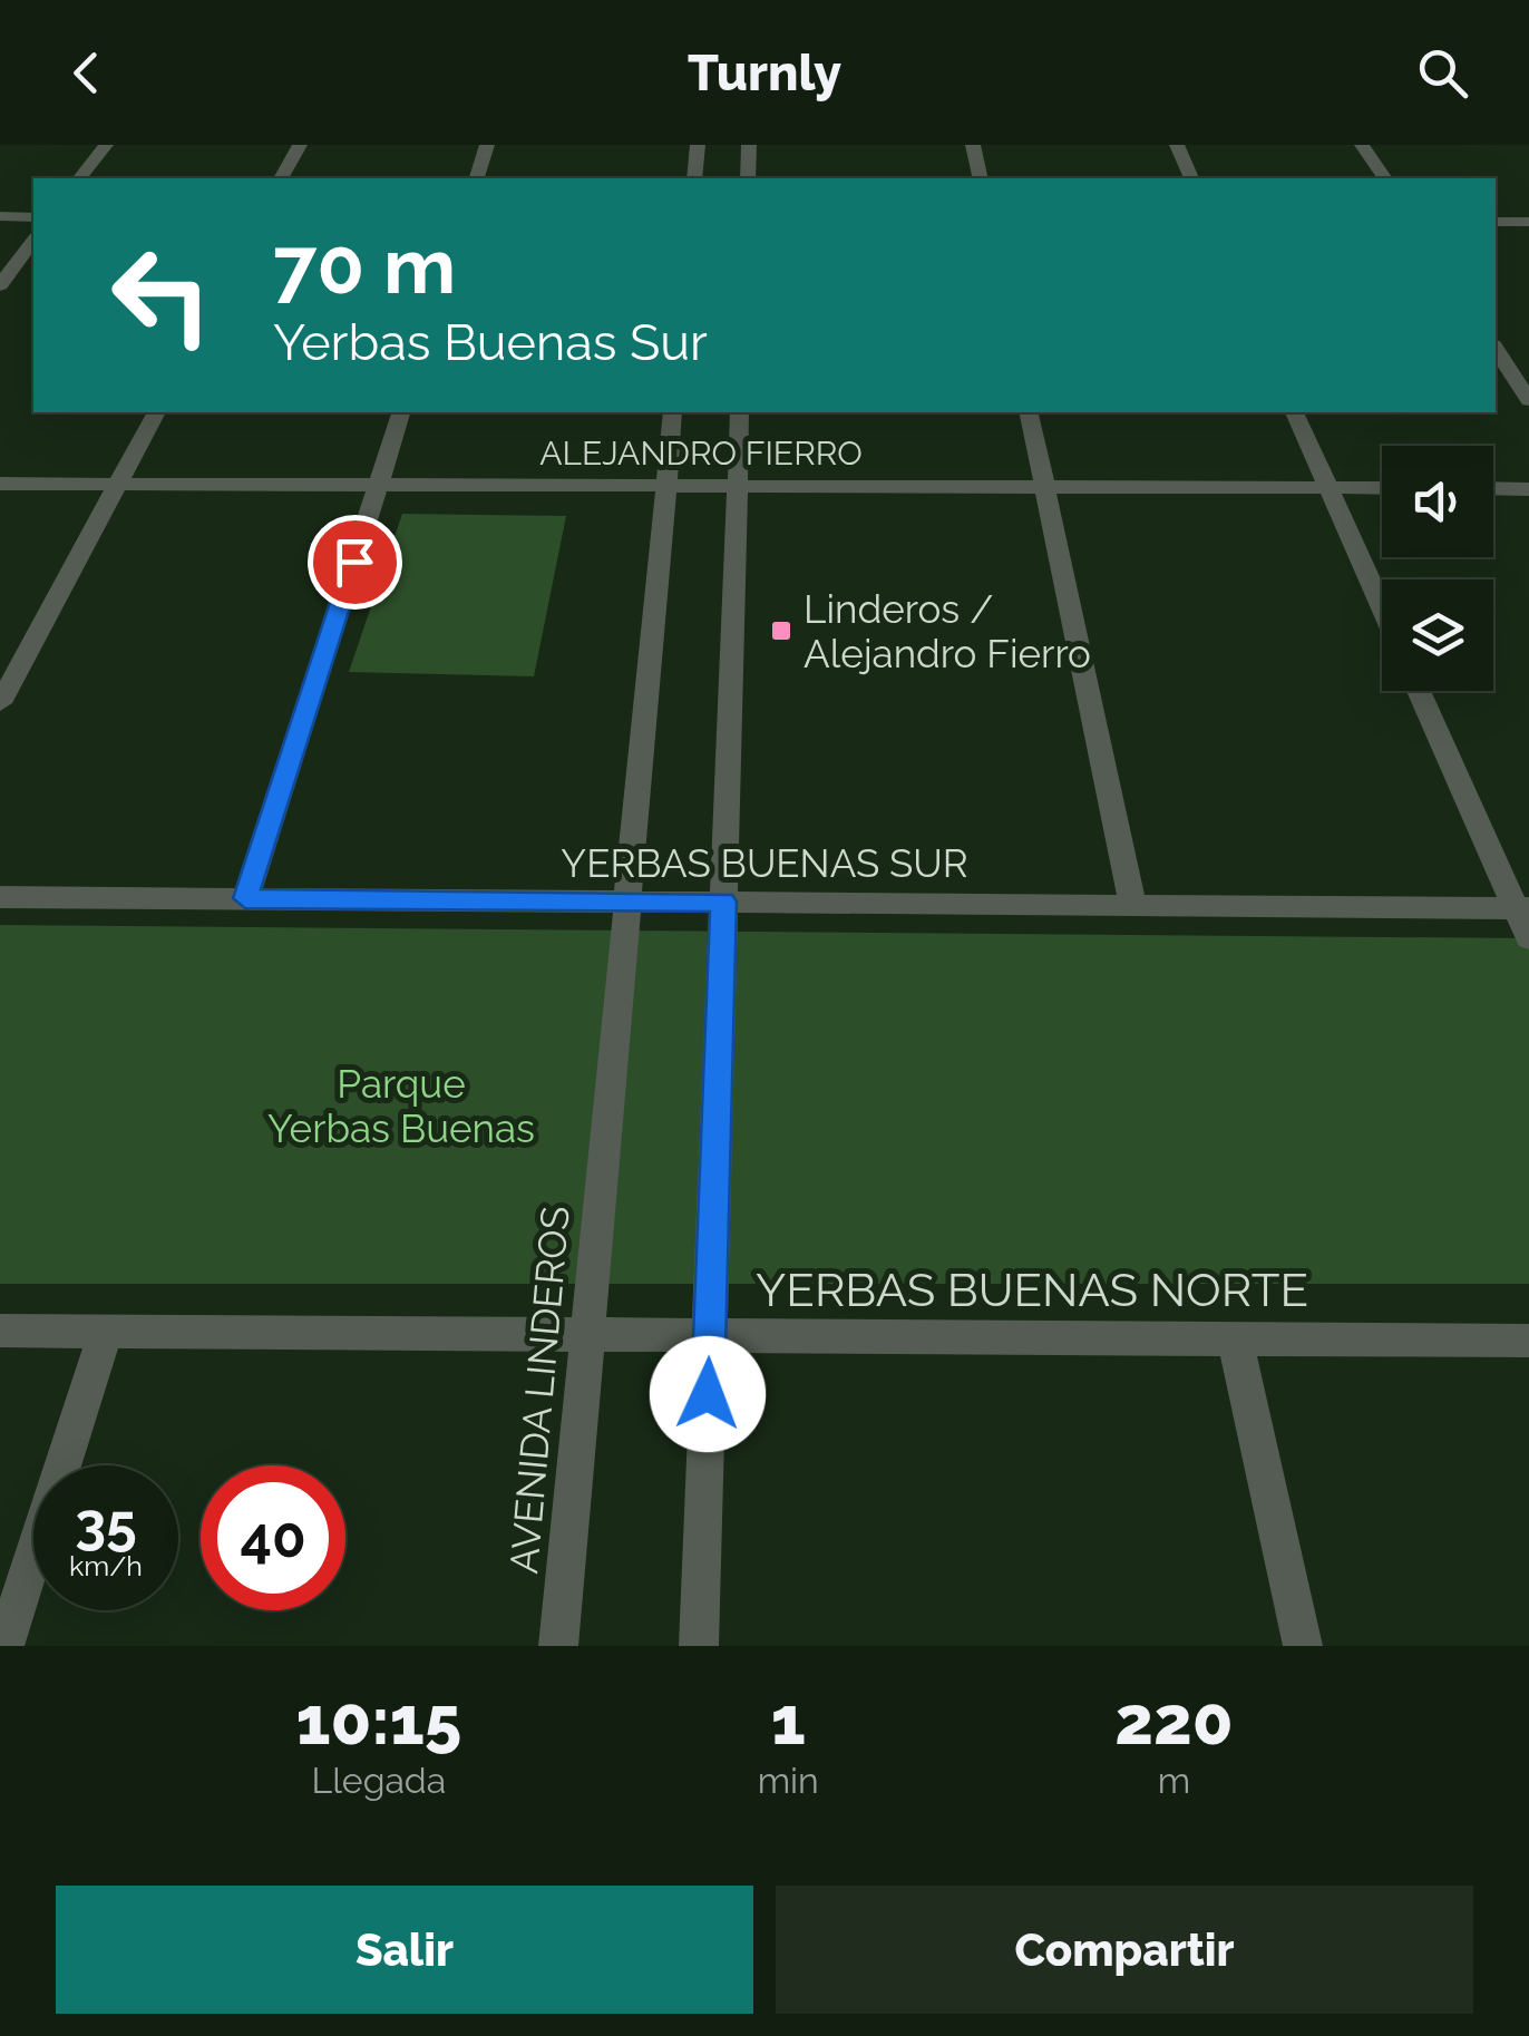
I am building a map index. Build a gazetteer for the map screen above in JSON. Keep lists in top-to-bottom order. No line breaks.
{"streets":{"street":["ALEJANDRO FIERRO","YERBAS BUENAS SUR","YERBAS BUENAS NORTE","AVENIDA LINDEROS"]},"crossings":[["ALEJANDRO FIERRO","AVENIDA LINDEROS"],["YERBAS BUENAS SUR","AVENIDA LINDEROS"],["YERBAS BUENAS NORTE","AVENIDA LINDEROS"]],"parks":["Parque Yerbas Buenas"],"places":{"transit":["Linderos / Alejandro Fierro"]},"page":{"header":"Turnly","turn":["70 m","Yerbas Buenas Sur"],"speed":"35 km/h","limit":"40","eta":["10:15","Llegada","1","min","220","m"],"buttons":["Salir","Compartir"]}}
